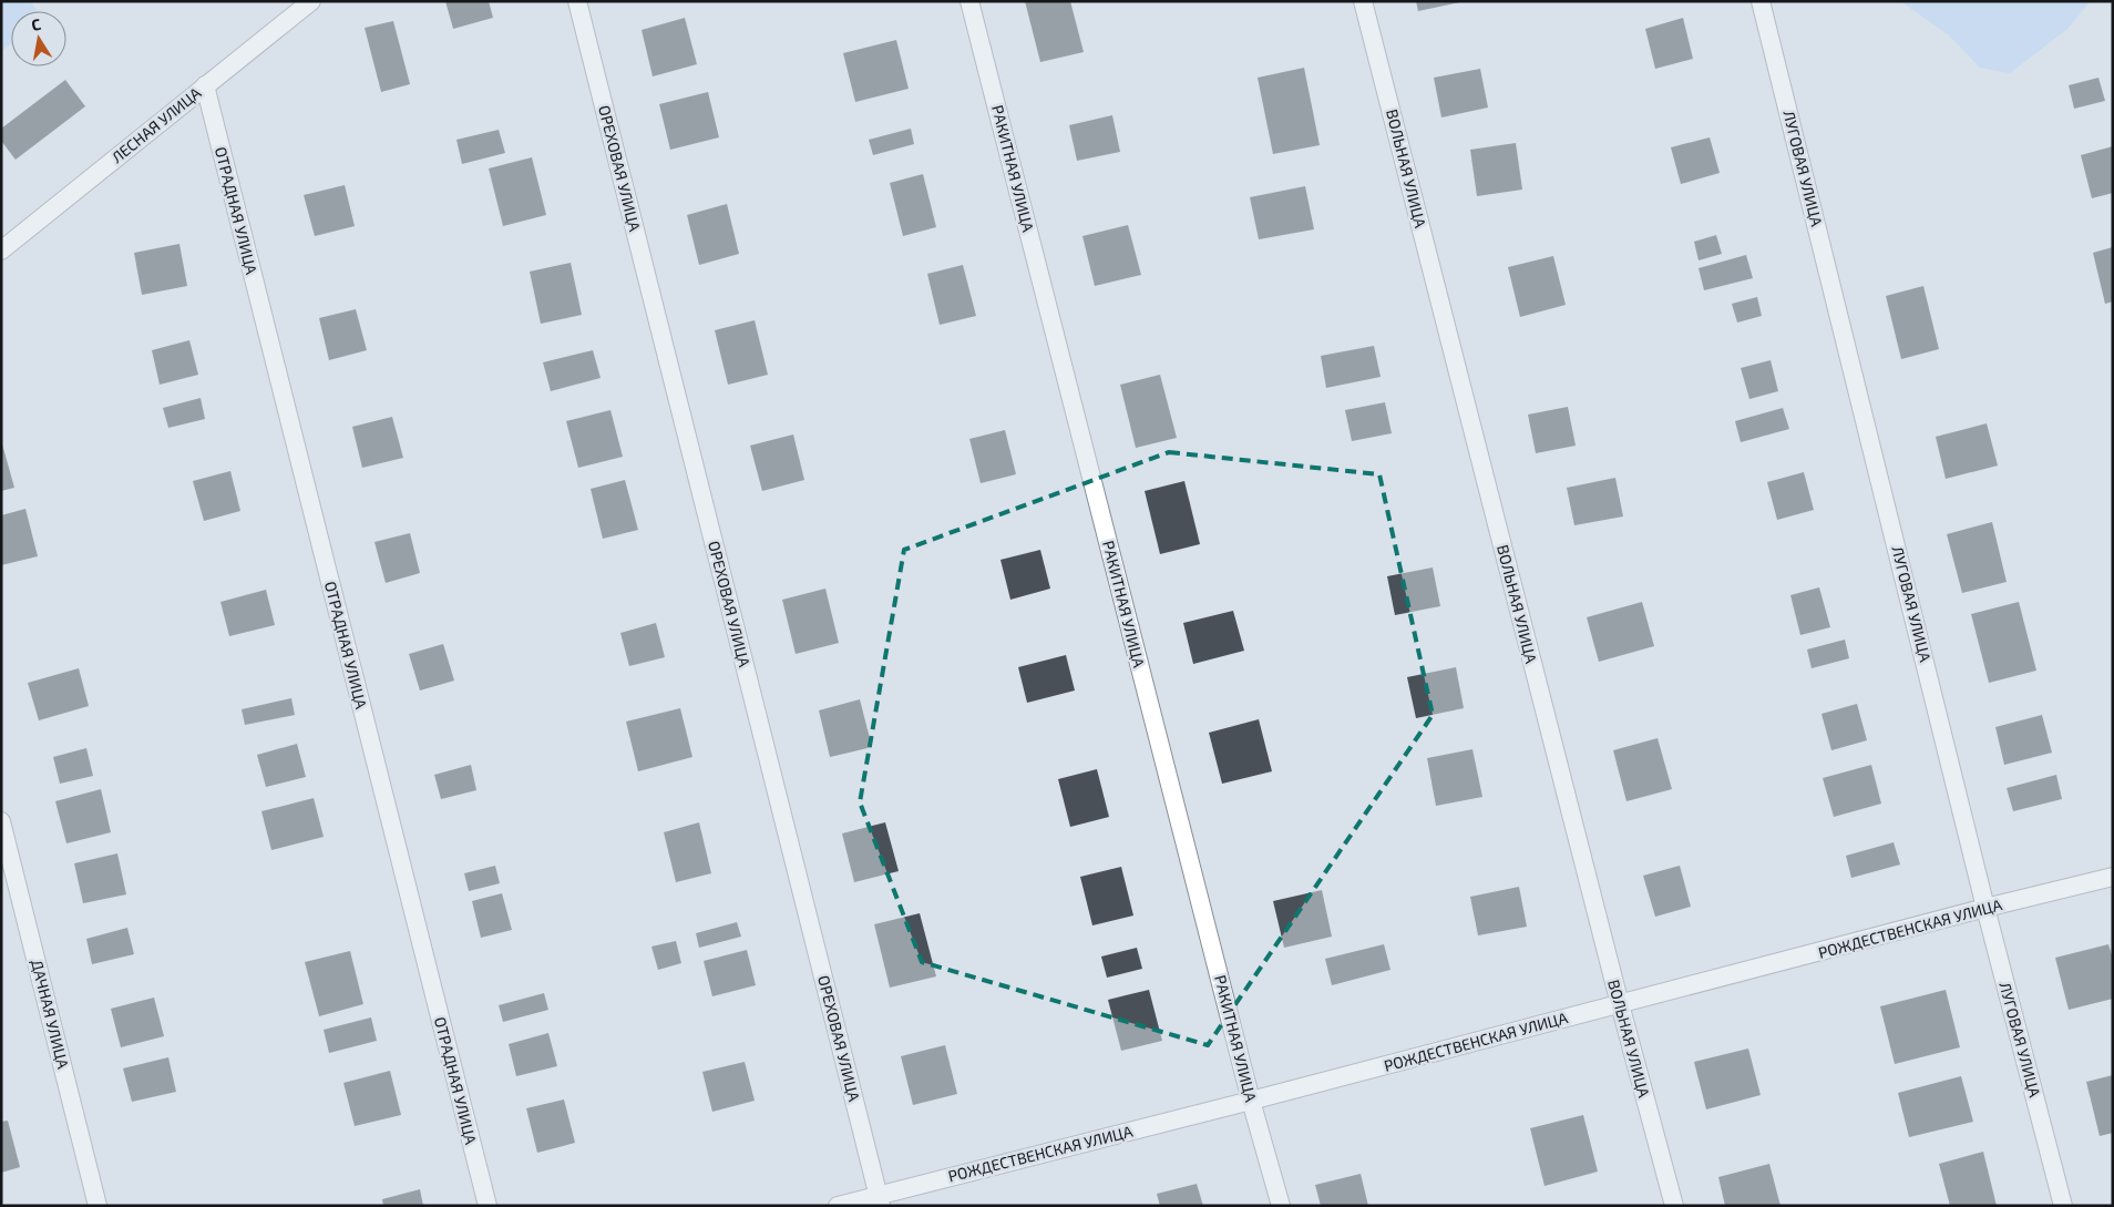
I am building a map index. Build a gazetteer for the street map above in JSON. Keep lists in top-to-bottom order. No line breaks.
{"streets":{"street":["ЛЕСНАЯ УЛИЦА","ОРЕХОВАЯ УЛИЦА","РАКИТНАЯ УЛИЦА","ВОЛЬНАЯ УЛИЦА","ЛУГОВАЯ УЛИЦА","ОТРАДНАЯ УЛИЦА","РОЖДЕСТВЕНСКАЯ УЛИЦА","ДАЧНАЯ УЛИЦА"]},"crossings":[["ЛЕСНАЯ УЛИЦА","ОТРАДНАЯ УЛИЦА"],["ОРЕХОВАЯ УЛИЦА","РОЖДЕСТВЕНСКАЯ УЛИЦА"],["РАКИТНАЯ УЛИЦА","РОЖДЕСТВЕНСКАЯ УЛИЦА"],["ВОЛЬНАЯ УЛИЦА","РОЖДЕСТВЕНСКАЯ УЛИЦА"],["ЛУГОВАЯ УЛИЦА","РОЖДЕСТВЕНСКАЯ УЛИЦА"]],"north":"top"}
